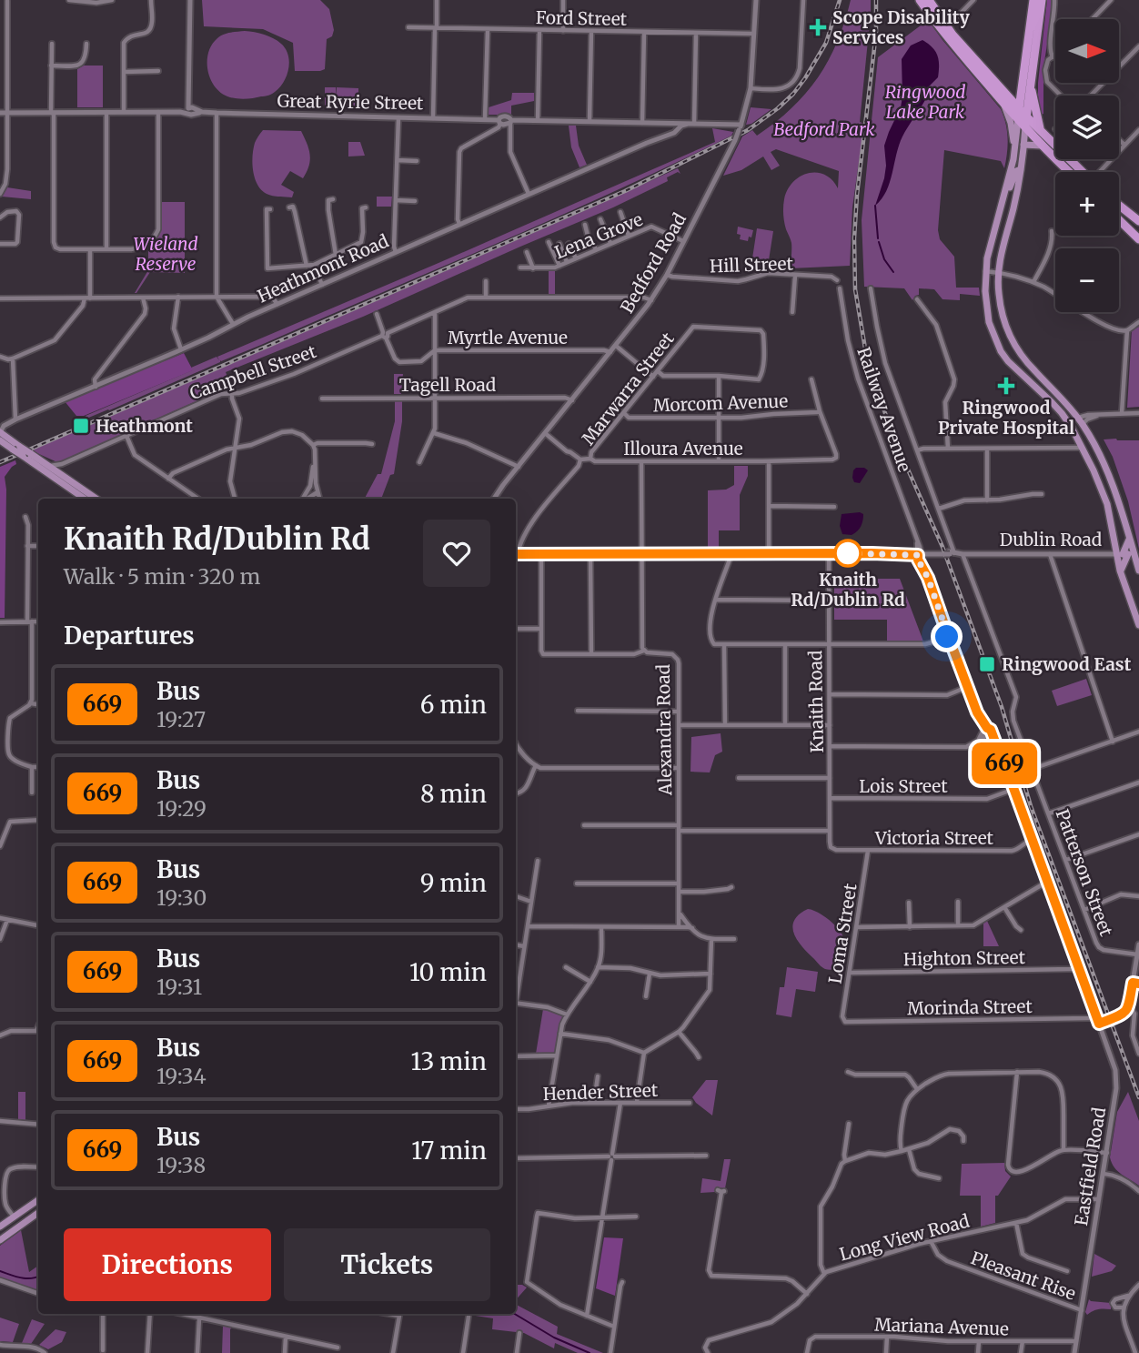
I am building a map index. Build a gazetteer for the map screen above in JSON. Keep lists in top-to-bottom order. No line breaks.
{"streets":{"main road":["Great Ryrie Street","Bedford Road","Heathmont Road","Dublin Road","Eastfield Road"],"street":["Ford Street","Lena Grove","Hill Street","Myrtle Avenue","Campbell Street","Tagell Road","Marwarra Street","Morcom Avenue","Railway Avenue","Illoura Avenue","Knaith Road","Alexandra Road","Lois Street","Victoria Street","Patterson Street","Loma Street","Highton Street","Morinda Street","Hender Street","Long View Road","Pleasant Rise","Mariana Avenue"]},"crossings":[["Ford Street","Bedford Road"],["Lena Grove","Bedford Road"],["Bedford Road","Hill Street"],["Bedford Road","Myrtle Avenue"],["Bedford Road","Campbell Street"],["Bedford Road","Tagell Road"],["Myrtle Avenue","Campbell Street"],["Marwarra Street","Morcom Avenue"],["Marwarra Street","Illoura Avenue"],["Morcom Avenue","Illoura Avenue"],["Railway Avenue","Dublin Road"],["Railway Avenue","Lois Street"],["Railway Avenue","Victoria Street"],["Railway Avenue","Highton Street"],["Railway Avenue","Morinda Street"],["Railway Avenue","Eastfield Road"],["Illoura Avenue","Alexandra Road"],["Dublin Road","Knaith Road"],["Dublin Road","Alexandra Road"],["Dublin Road","Patterson Street"],["Knaith Road","Lois Street"],["Knaith Road","Victoria Street"],["Victoria Street","Loma Street"],["Loma Street","Highton Street"],["Loma Street","Morinda Street"],["Eastfield Road","Long View Road"],["Eastfield Road","Pleasant Rise"],["Eastfield Road","Mariana Avenue"],["Long View Road","Pleasant Rise"]],"parks":["Ringwood Lake Park","Bedford Park","Wieland Reserve"],"places":{"health":["Scope Disability Services","Ringwood Private Hospital"],"transit":["Heathmont","Ringwood East"],"other":["Knaith Rd/Dublin Rd"]},"lines":["bus line 669"],"north":"right","page":{"on_map":"669","map_buttons":["+","−"],"heading":[["Knaith Rd/Dublin Rd","Walk · 5 min · 320 m"],"Departures"],"list":[{"mark":"669","name":"Bus","note":"19:27","value":"6 min"},{"mark":"669","name":"Bus","note":"19:29","value":"8 min"},{"mark":"669","name":"Bus","note":"19:30","value":"9 min"},{"mark":"669","name":"Bus","note":"19:31","value":"10 min"},{"mark":"669","name":"Bus","note":"19:34","value":"13 min"},{"mark":"669","name":"Bus","note":"19:38","value":"17 min"}],"buttons":["Directions","Tickets"]}}
